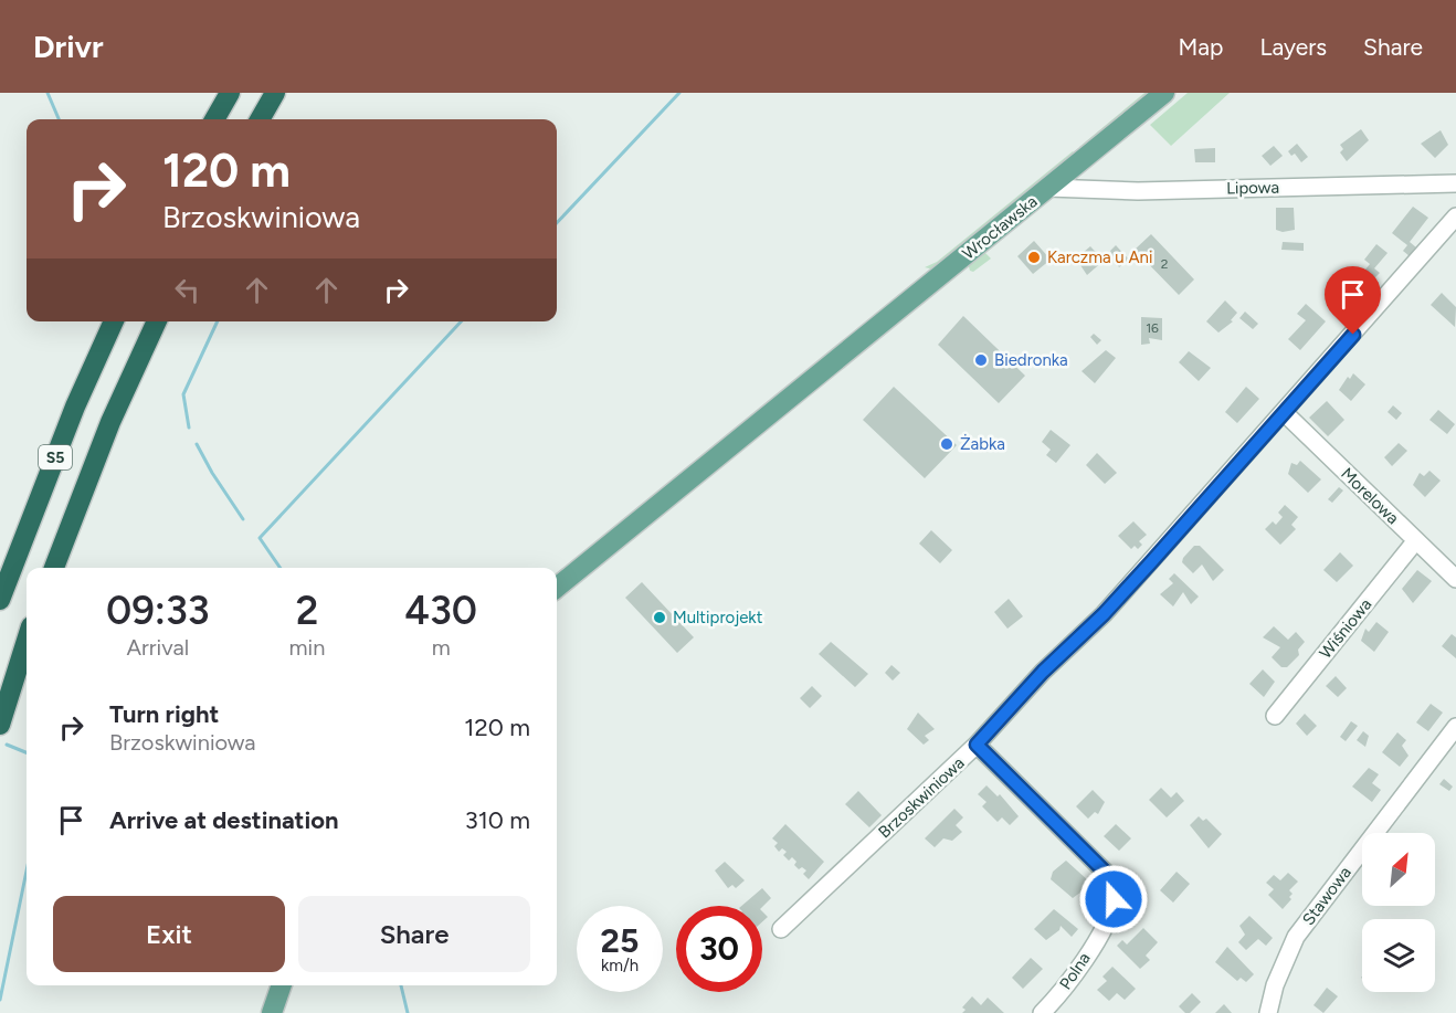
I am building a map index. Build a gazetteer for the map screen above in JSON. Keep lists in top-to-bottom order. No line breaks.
{"streets":{"highway":["S5"],"main road":["Wrocławska"],"street":["Lipowa","Morelowa","Wiśniowa","Brzoskwiniowa","Stawowa","Polna"]},"crossings":[["Lipowa","Wrocławska"],["Morelowa","Wiśniowa"],["Morelowa","Brzoskwiniowa"],["Brzoskwiniowa","Polna"]],"places":["Karczma u Ani","Biedronka","Żabka","Multiprojekt"],"house_numbers":["2","16"],"north":"top right","page":{"header":"Drivr","nav":["Map","Layers","Share"],"turn":["120 m","Brzoskwiniowa"],"eta":["09:33","Arrival","2","min","430","m"],"list":[{"name":"Turn right","note":"Brzoskwiniowa","value":"120 m"},{"name":"Arrive at destination","value":"310 m"}],"buttons":["Exit","Share"],"speed":"25 km/h","limit":"30"}}
